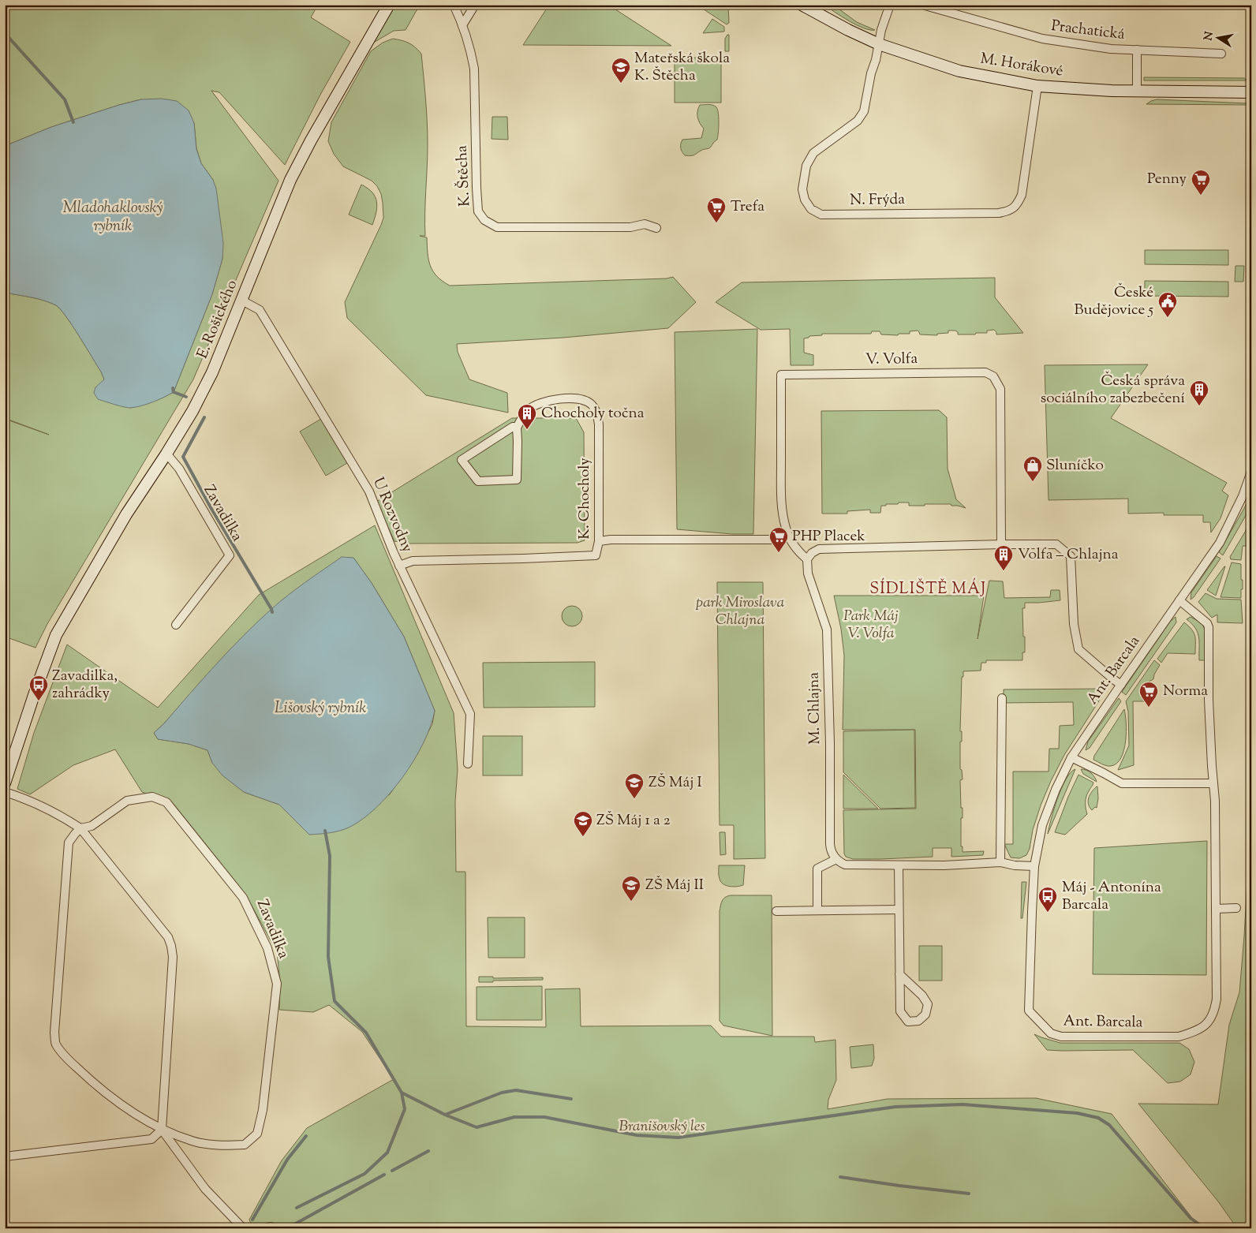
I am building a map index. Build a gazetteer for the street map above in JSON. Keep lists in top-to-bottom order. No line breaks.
{"streets":{"street":["Prachatická","M. Horákové","K. Štěcha","N. Frýda","E. Rošického","V. Volfa","K. Chocholy","Zavadilka","U Rozvodny","Ant. Barcala","M. Chlajna"]},"crossings":[["Prachatická","M. Horákové"],["M. Horákové","N. Frýda"],["E. Rošického","Zavadilka"],["E. Rošického","U Rozvodny"],["V. Volfa","M. Chlajna"],["K. Chocholy","U Rozvodny"]],"districts":["SÍDLIŠTĚ MÁJ"],"water":["Mladohaklovský rybník","Lišovský rybník"],"parks":["park Miroslava Chlajna","Park Máj V. Volfa","Branišovský les"],"places":{"school or university":["Mateřská škola K. Štěcha","ZŠ Máj I","ZŠ Máj 1 a 2","ZŠ Máj II"],"supermarket":["Penny","Trefa","PHP Placek","Norma"],"public building":["České Budějovice 5"],"building":["Česká správa sociálního zabezbečení","Chocholy točna","Volfa – Chlajna"],"shop":["Sluníčko"],"bus stop":["Zavadilka, zahrádky","Máj - Antonína Barcala"]},"north":"left"}
